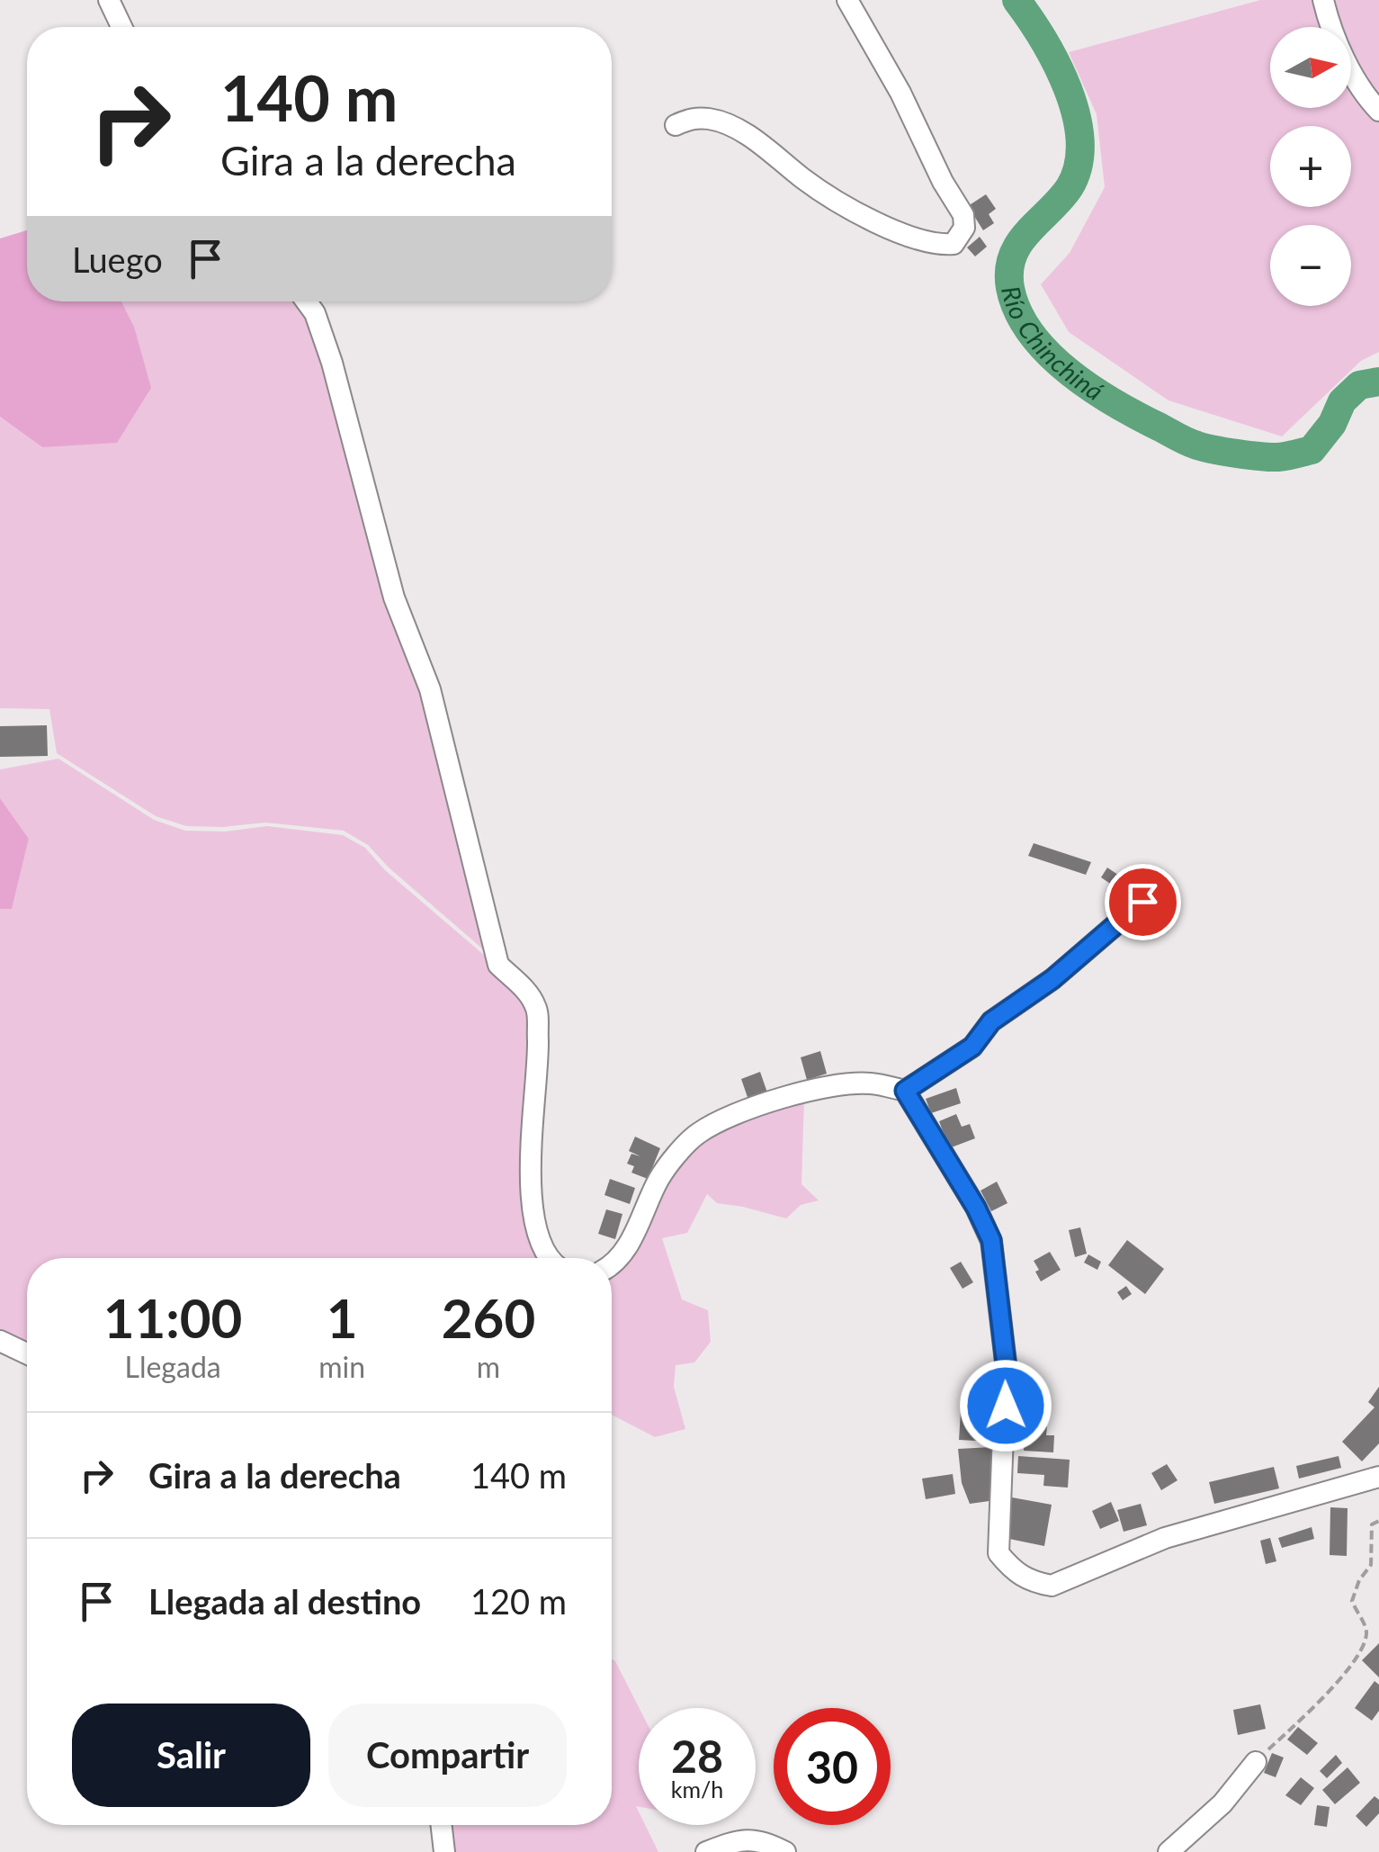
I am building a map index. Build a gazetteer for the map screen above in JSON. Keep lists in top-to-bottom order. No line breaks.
{"water":["Río Chinchiná"],"north":"right","page":{"map_buttons":["+","−"],"turn":["140 m","Gira a la derecha"],"then":"Luego","eta":["11:00","Llegada","1","min","260","m"],"list":[{"name":"Gira a la derecha","value":"140 m"},{"name":"Llegada al destino","value":"120 m"}],"buttons":["Salir","Compartir"],"speed":"28 km/h","limit":"30"}}
